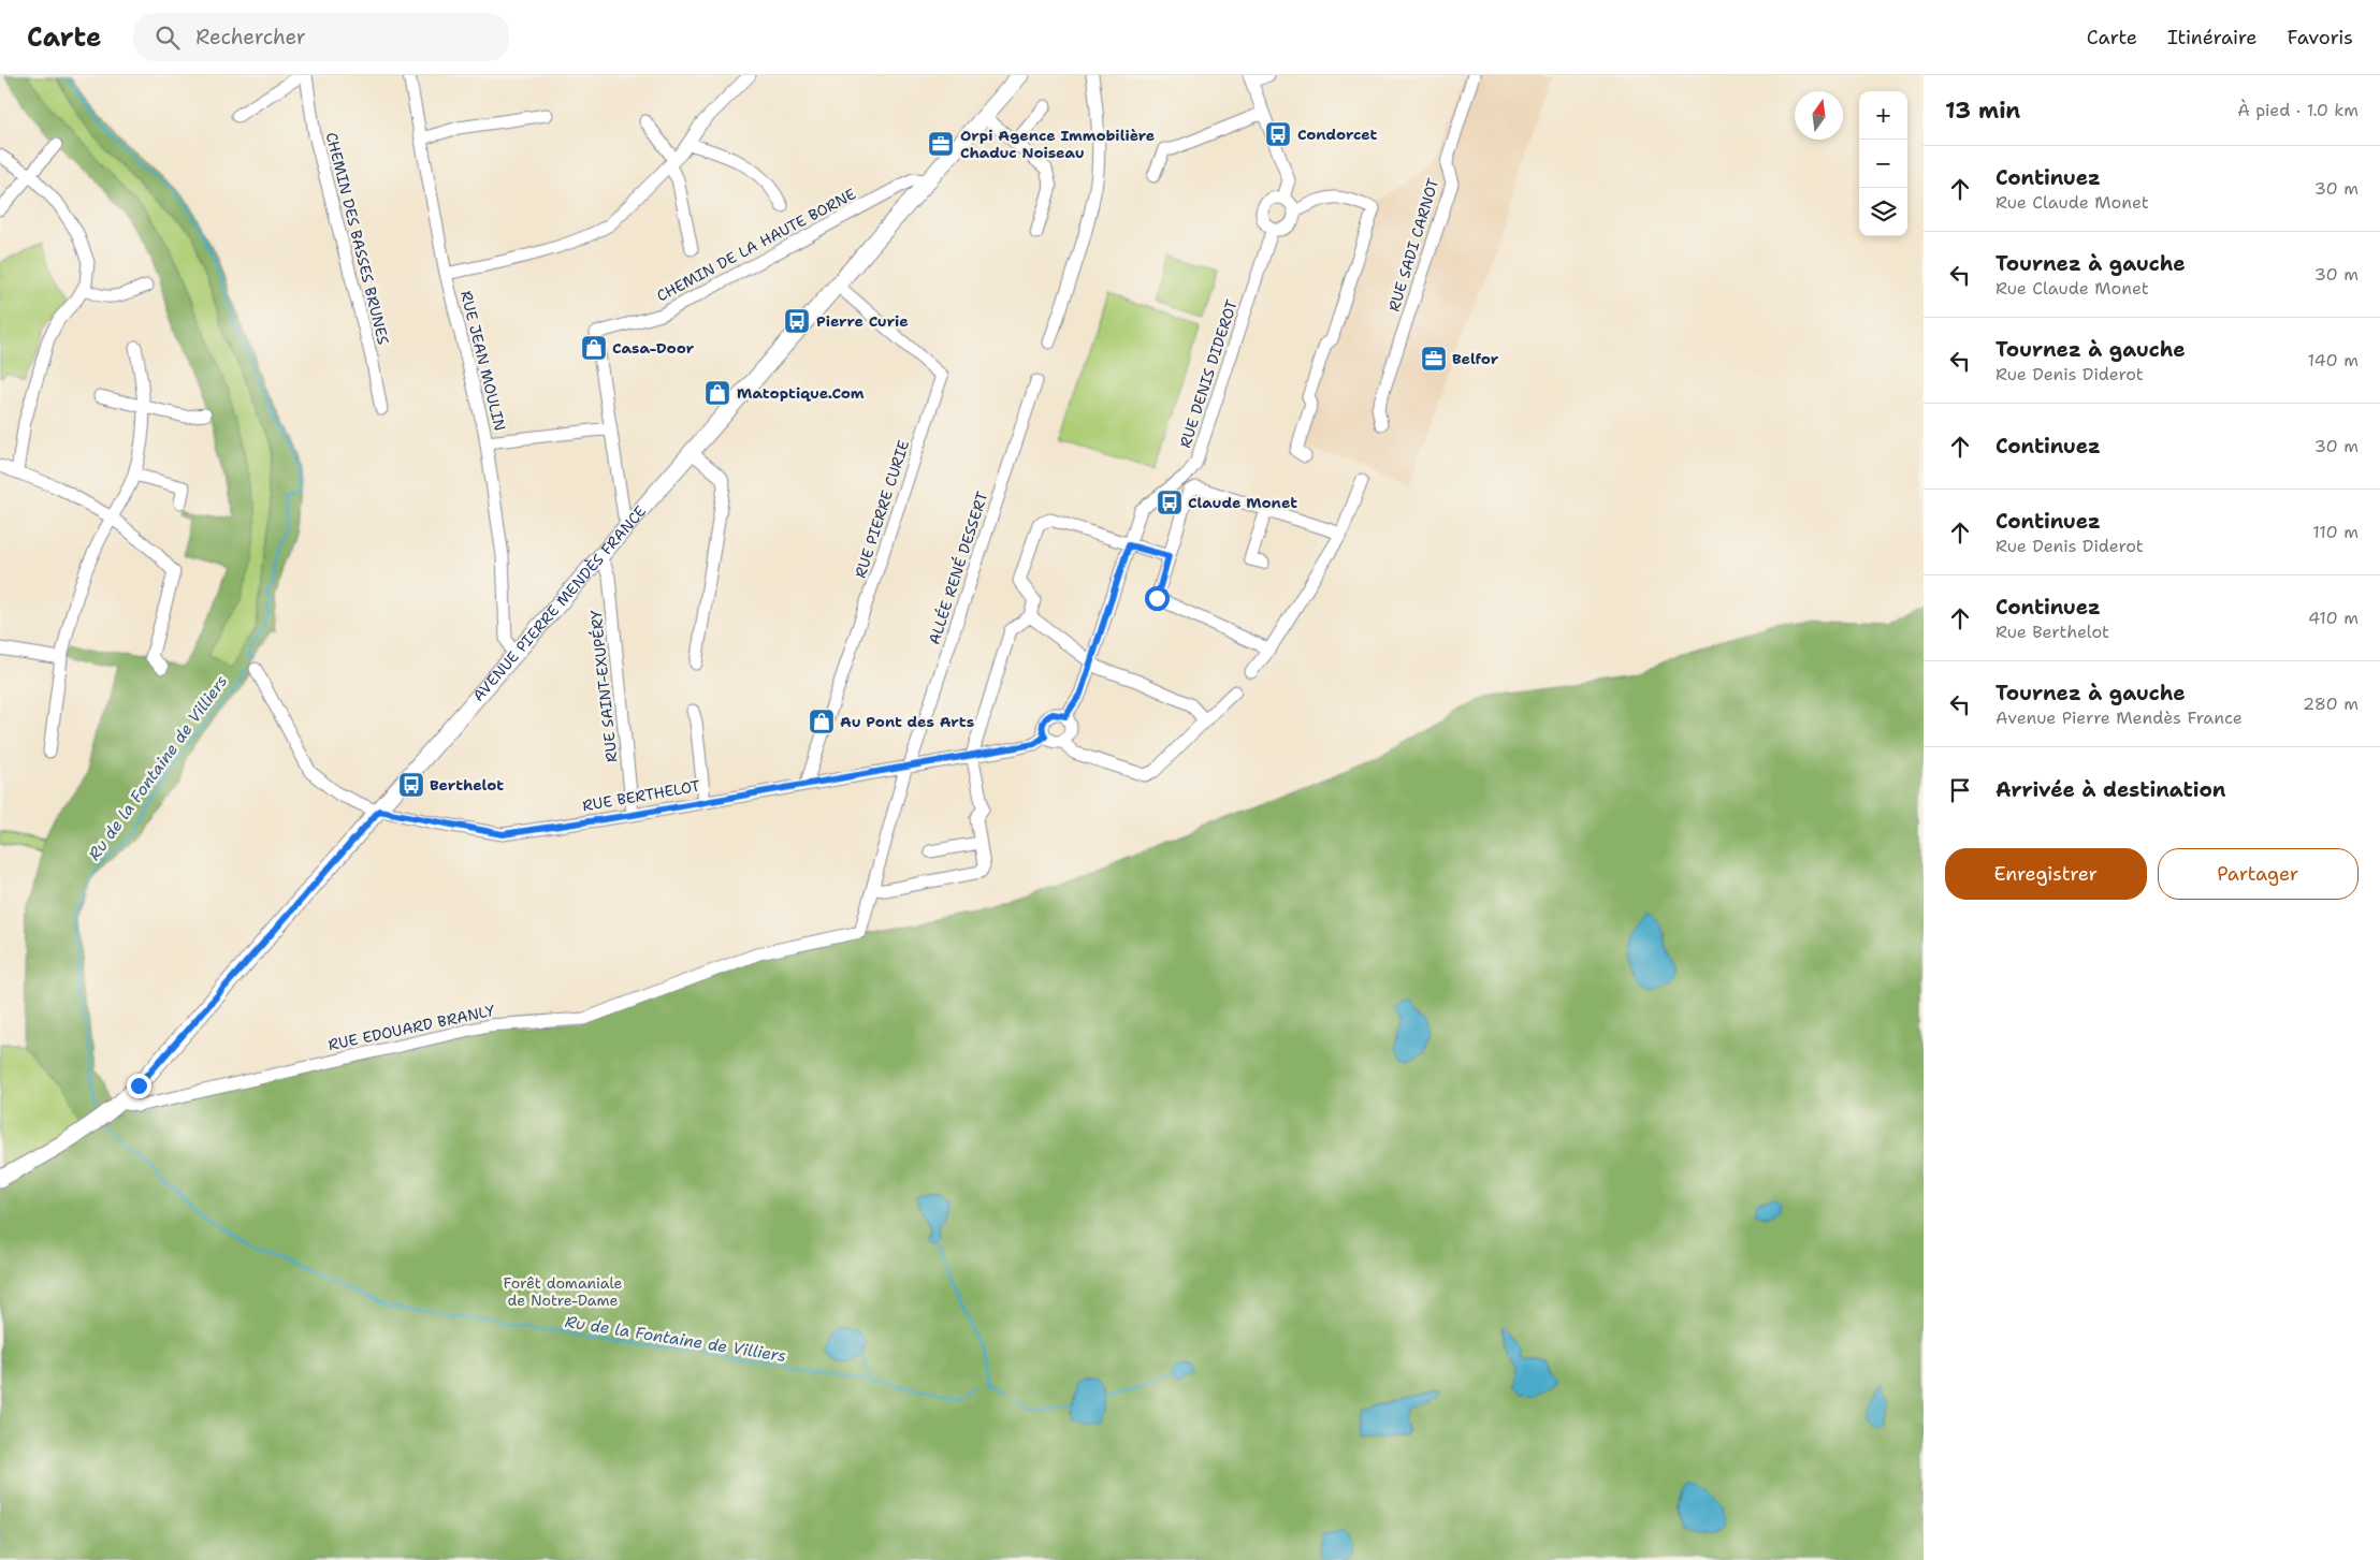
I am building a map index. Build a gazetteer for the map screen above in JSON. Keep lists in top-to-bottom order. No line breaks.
{"streets":{"main road":["AVENUE PIERRE MENDÈS FRANCE"],"street":["CHEMIN DES BASSES BRUNES","CHEMIN DE LA HAUTE BORNE","RUE SADI CARNOT","RUE JEAN MOULIN","RUE DENIS DIDEROT","RUE PIERRE CURIE","ALLÉE RENÉ DESSERT","RUE SAINT-EXUPÉRY","RUE BERTHELOT","RUE EDOUARD BRANLY"]},"crossings":[["CHEMIN DE LA HAUTE BORNE","AVENUE PIERRE MENDÈS FRANCE"],["RUE JEAN MOULIN","AVENUE PIERRE MENDÈS FRANCE"],["RUE PIERRE CURIE","AVENUE PIERRE MENDÈS FRANCE"],["RUE PIERRE CURIE","RUE BERTHELOT"],["ALLÉE RENÉ DESSERT","RUE BERTHELOT"],["ALLÉE RENÉ DESSERT","RUE EDOUARD BRANLY"],["AVENUE PIERRE MENDÈS FRANCE","RUE SAINT-EXUPÉRY"],["AVENUE PIERRE MENDÈS FRANCE","RUE BERTHELOT"],["AVENUE PIERRE MENDÈS FRANCE","RUE EDOUARD BRANLY"],["RUE SAINT-EXUPÉRY","RUE BERTHELOT"]],"water":["Ru de la Fontaine de Villiers"],"parks":["Forêt domaniale de Notre-Dame"],"places":{"bus stop":["Condorcet","Pierre Curie","Claude Monet","Berthelot"],"office":["Orpi Agence Immobilière Chaduc Noiseau","Belfor"],"shop":["Casa-Door","Matoptique.Com","Au Pont des Arts"]},"north":"top","page":{"header":"Carte","search":"Rechercher","nav":["Carte","Itinéraire","Favoris"],"heading":["13 min","À pied · 1.0 km"],"map_buttons":["+","−"],"list":[["Continuez","Rue Claude Monet","30 m"],["Tournez à gauche","Rue Claude Monet","30 m"],["Tournez à gauche","Rue Denis Diderot","140 m"],["Continuez","30 m"],["Continuez","Rue Denis Diderot","110 m"],["Continuez","Rue Berthelot","410 m"],["Tournez à gauche","Avenue Pierre Mendès France","280 m"],"Arrivée à destination"],"buttons":["Enregistrer","Partager"]}}
